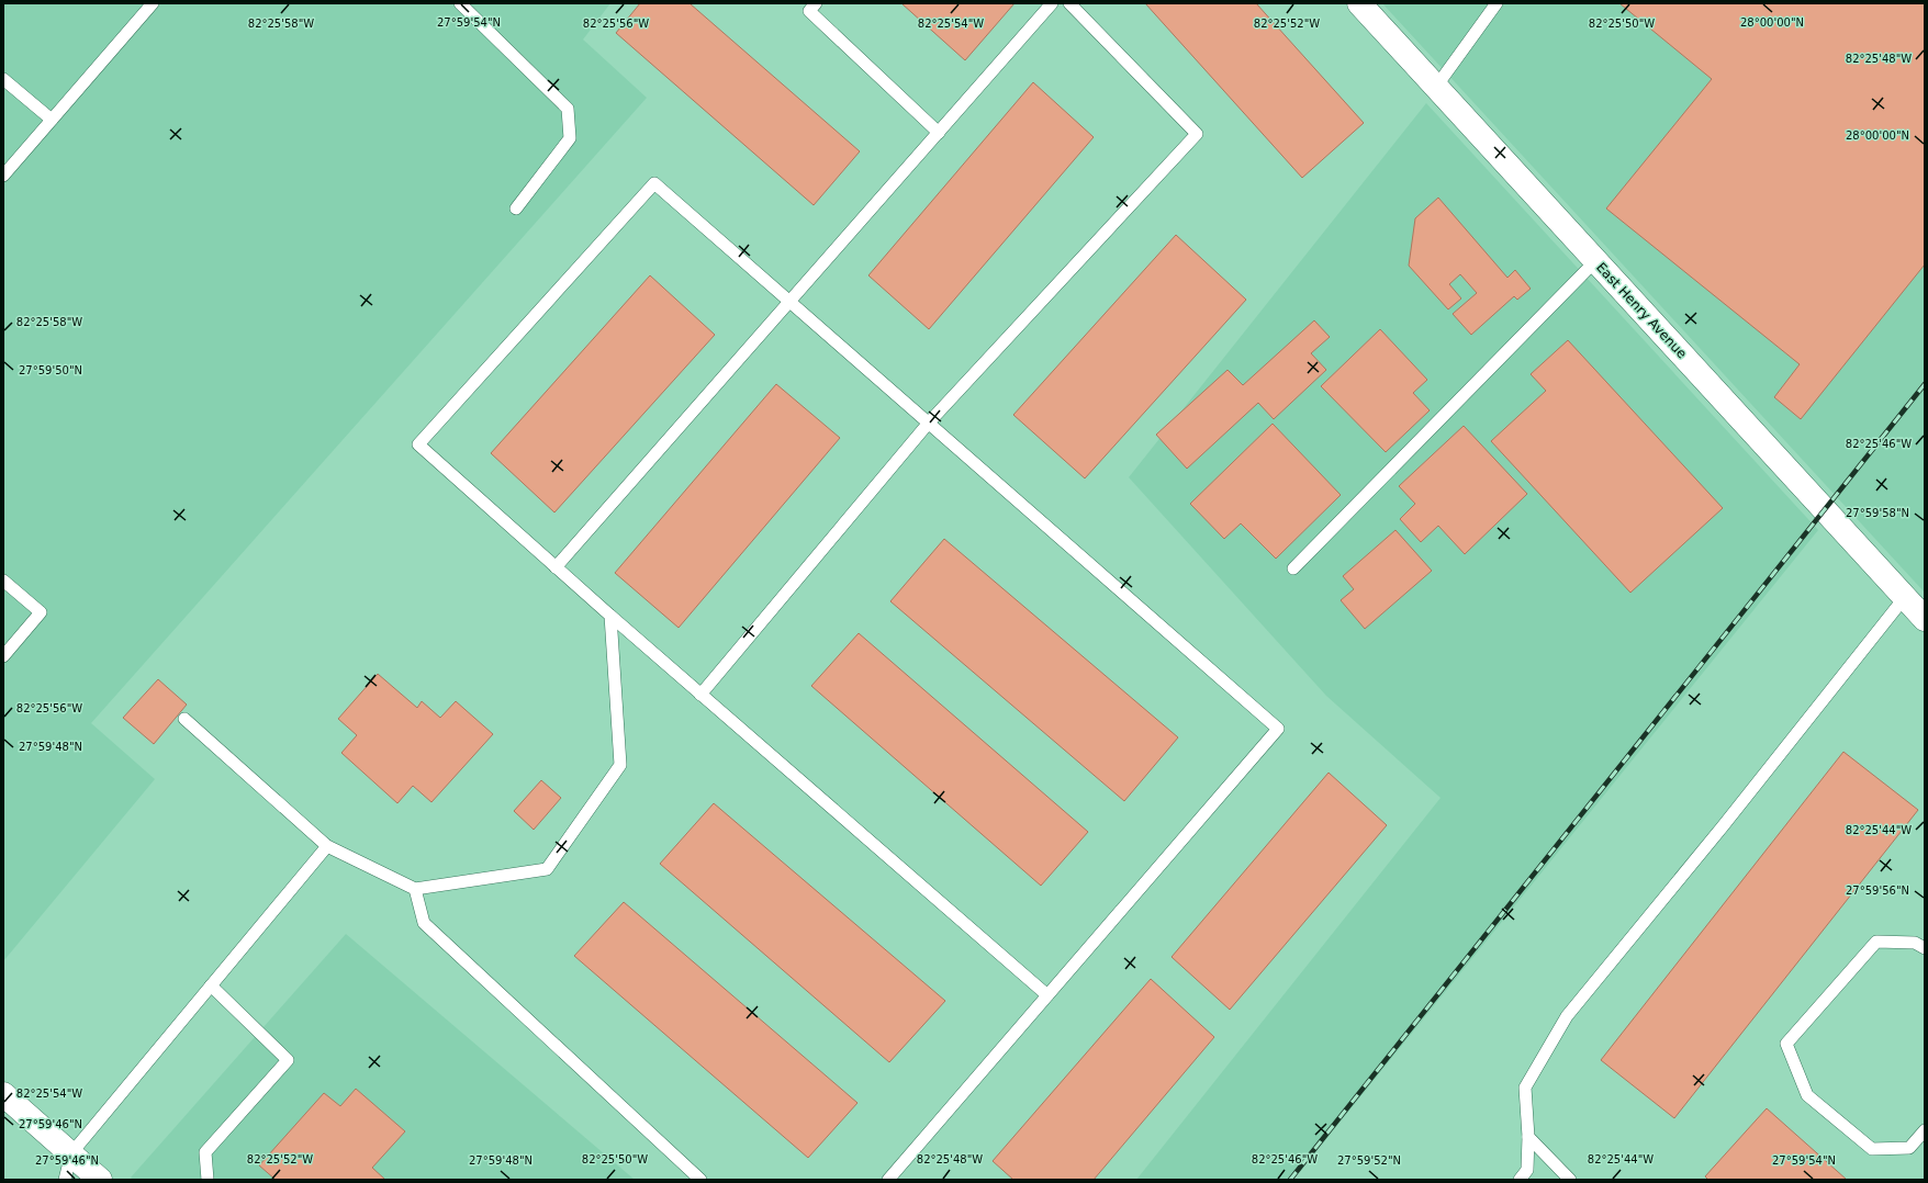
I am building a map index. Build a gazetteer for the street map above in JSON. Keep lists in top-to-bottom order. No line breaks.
{"streets":{"street":["East Henry Avenue"]},"coordinates":["27°59'54\"N","28°00'00\"N","82°25'58\"W","82°25'56\"W","82°25'54\"W","82°25'52\"W","82°25'50\"W","82°25'48\"W","27°59'50\"N","82°25'46\"W","27°59'58\"N","27°59'48\"N","82°25'44\"W","27°59'56\"N","27°59'46\"N","27°59'52\"N"]}
